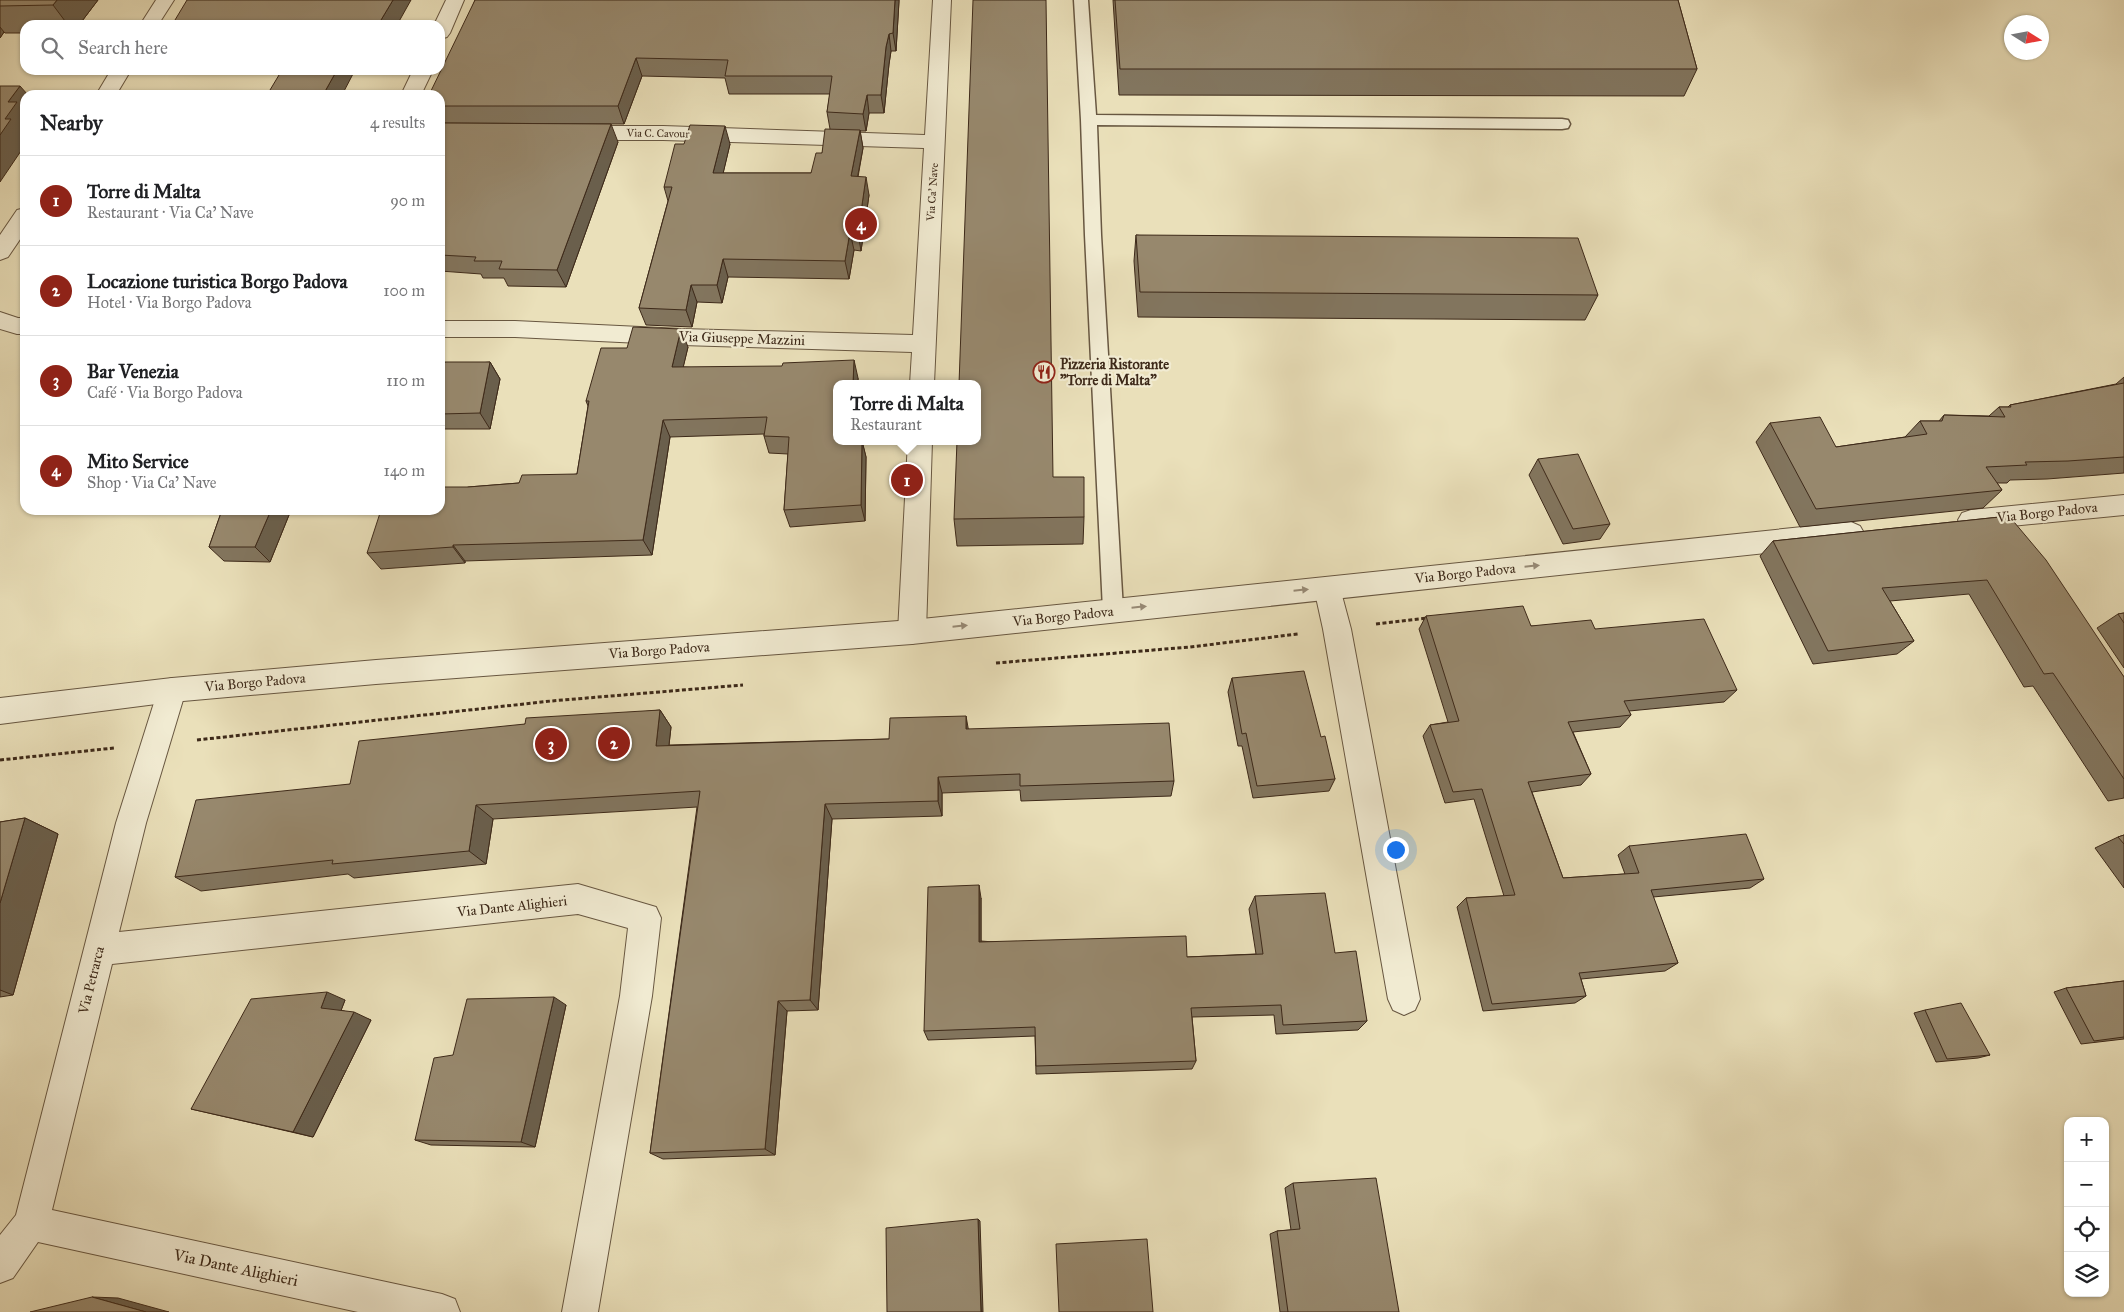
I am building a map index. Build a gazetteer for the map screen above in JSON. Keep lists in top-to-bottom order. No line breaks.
{"streets":{"street":["Via C. Cavour","Via Ca' Nave","Via Giuseppe Mazzini","Via Borgo Padova","Via Dante Alighieri","Via Petrarca"]},"crossings":[["Via C. Cavour","Via Ca' Nave"],["Via Ca' Nave","Via Giuseppe Mazzini"],["Via Borgo Padova","Via Petrarca"],["Via Dante Alighieri","Via Petrarca"]],"one_way":["Via Borgo Padova"],"places":{"restaurant":["Pizzeria Ristorante \"Torre di Malta\""]},"north":"right","page":{"search":"Search here","heading":["Nearby","4 results"],"list":[{"mark":"1","name":"Torre di Malta","note":"Restaurant · Via Ca' Nave","value":"90 m"},{"mark":"2","name":"Locazione turistica Borgo Padova","note":"Hotel · Via Borgo Padova","value":"100 m"},{"mark":"3","name":"Bar Venezia","note":"Café · Via Borgo Padova","value":"110 m"},{"mark":"4","name":"Mito Service","note":"Shop · Via Ca' Nave","value":"140 m"}],"pins":["4","1","2","3"],"popup":["Torre di Malta","Restaurant"],"map_buttons":["+","−"]}}
